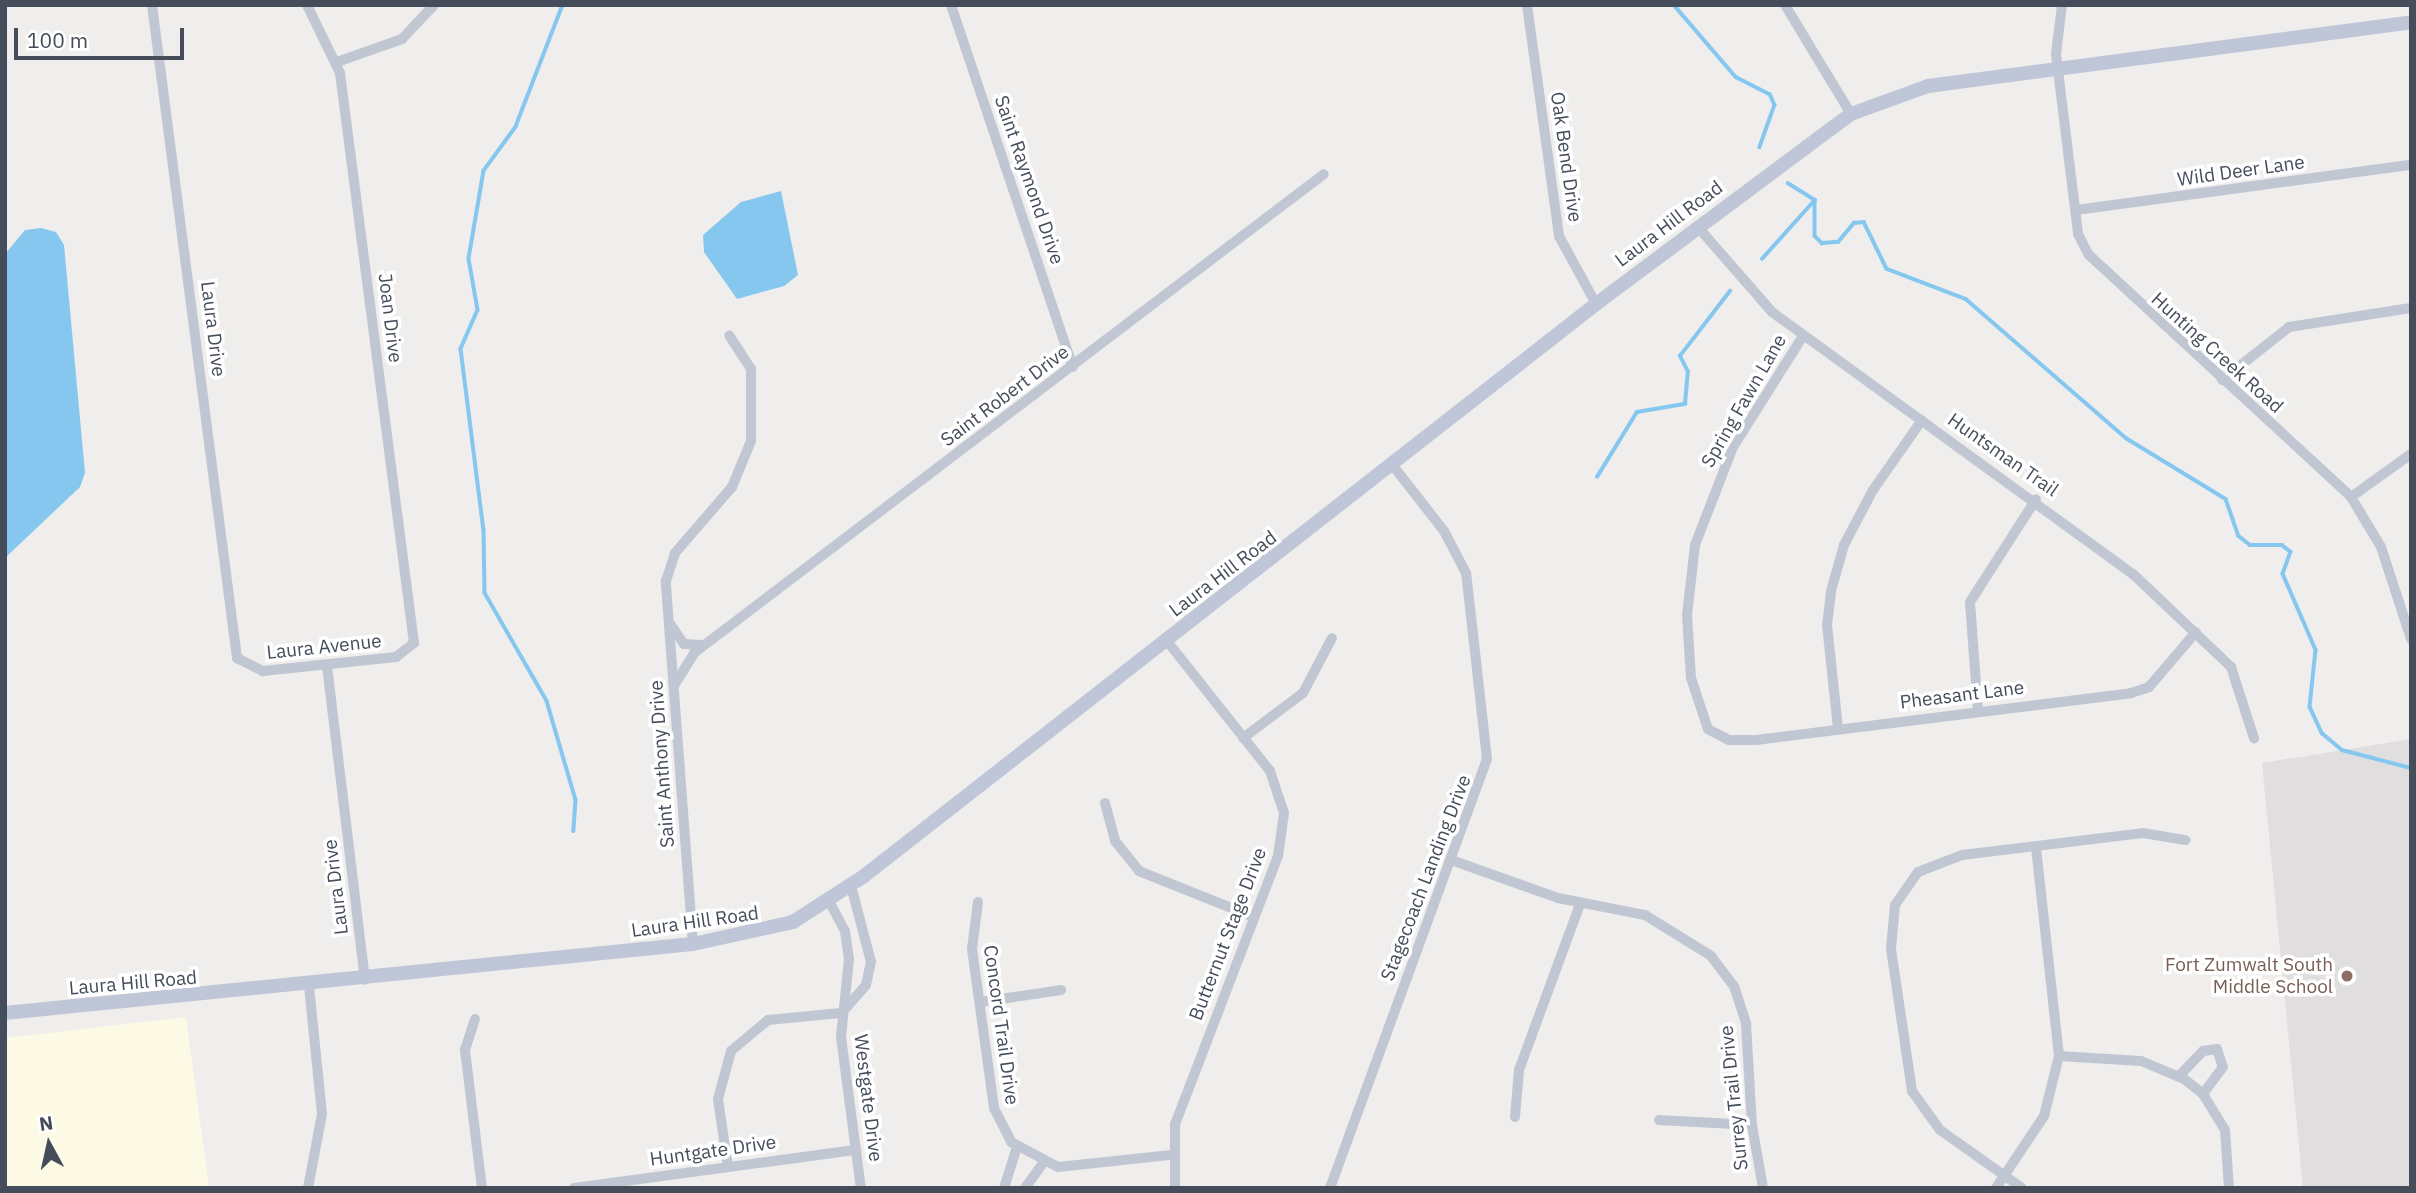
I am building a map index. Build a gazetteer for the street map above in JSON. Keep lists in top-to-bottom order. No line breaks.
{"streets":{"main road":["Laura Hill Road"],"street":["Oak Bend Drive","Wild Deer Lane","Saint Raymond Drive","Joan Drive","Laura Drive","Hunting Creek Road","Saint Robert Drive","Spring Fawn Lane","Huntsman Trail","Laura Avenue","Pheasant Lane","Saint Anthony Drive","Stagecoach Landing Drive","Butternut Stage Drive","Concord Trail Drive","Westgate Drive","Surrey Trail Drive","Huntgate Drive"]},"crossings":[["Oak Bend Drive","Laura Hill Road"],["Wild Deer Lane","Hunting Creek Road"],["Saint Raymond Drive","Saint Robert Drive"],["Laura Hill Road","Laura Drive"],["Laura Hill Road","Hunting Creek Road"],["Laura Hill Road","Huntsman Trail"],["Laura Hill Road","Saint Anthony Drive"],["Laura Hill Road","Stagecoach Landing Drive"],["Laura Hill Road","Butternut Stage Drive"],["Laura Hill Road","Westgate Drive"],["Joan Drive","Laura Avenue"],["Laura Drive","Laura Avenue"],["Saint Robert Drive","Saint Anthony Drive"],["Spring Fawn Lane","Huntsman Trail"],["Spring Fawn Lane","Pheasant Lane"],["Huntsman Trail","Pheasant Lane"],["Stagecoach Landing Drive","Surrey Trail Drive"],["Butternut Stage Drive","Concord Trail Drive"],["Westgate Drive","Huntgate Drive"]],"places":["Fort Zumwalt South Middle School"],"scale_bar":"100 m","north":"top"}
